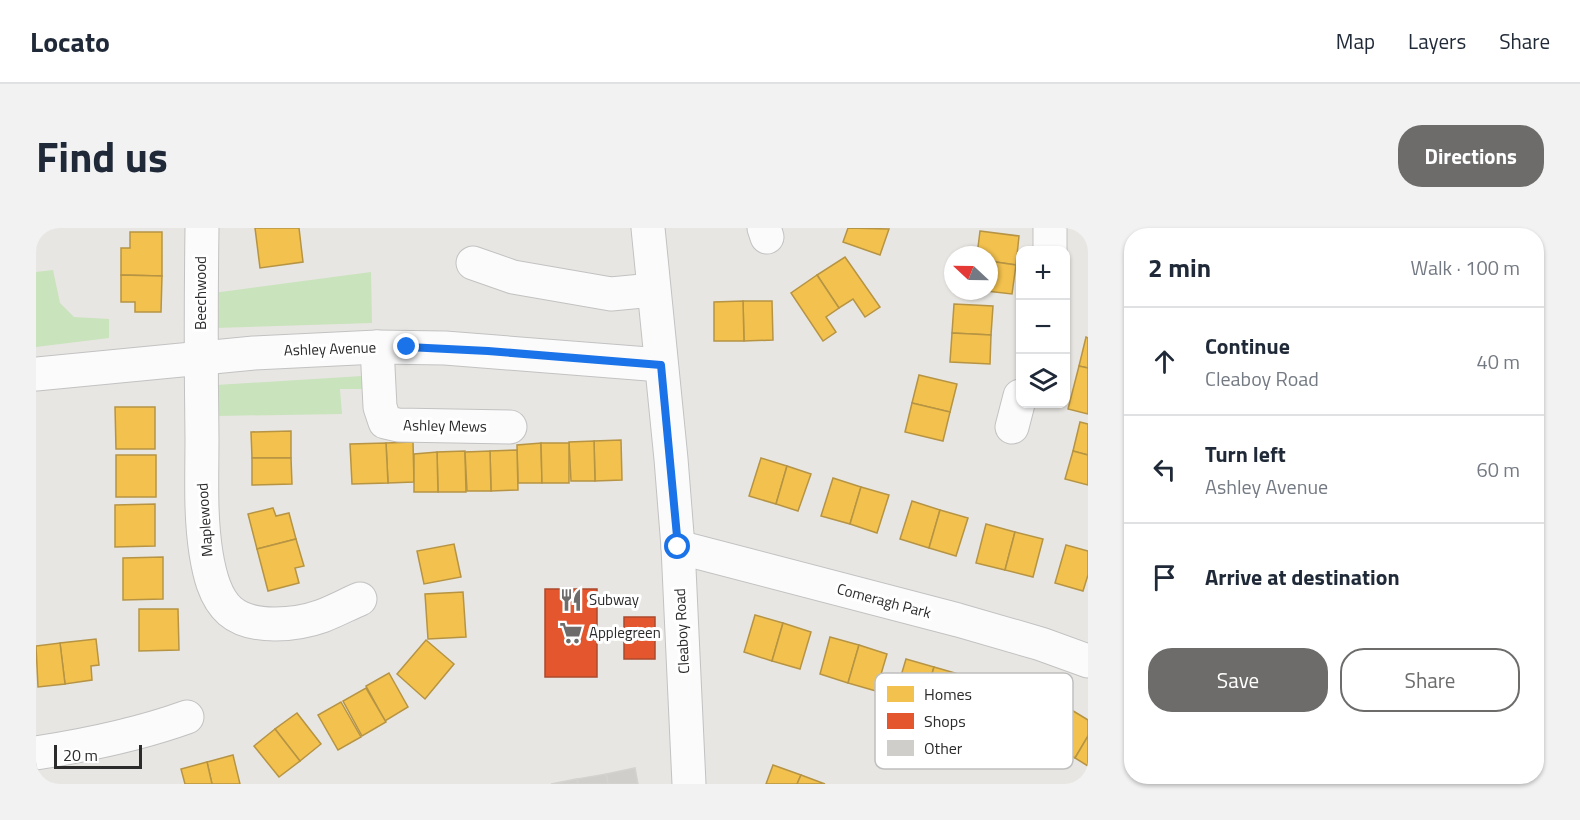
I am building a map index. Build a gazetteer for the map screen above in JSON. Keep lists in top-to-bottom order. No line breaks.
{"streets":{"street":["Beechwood","Ashley Avenue","Ashley Mews","Maplewood","Comeragh Park","Cleaboy Road"]},"crossings":[["Beechwood","Ashley Avenue"],["Beechwood","Maplewood"],["Ashley Avenue","Ashley Mews"],["Ashley Avenue","Maplewood"],["Ashley Avenue","Cleaboy Road"],["Comeragh Park","Cleaboy Road"]],"places":{"restaurant":["Subway"],"supermarket":["Applegreen"]},"legend":["Homes","Shops","Other"],"scale_bar":"20 m","north":"left","page":{"header":"Locato","nav":["Map","Layers","Share"],"title":"Find us","buttons":["Directions",["Save","Share"]],"heading":["2 min","Walk · 100 m"],"map_buttons":["+","−"],"list":[["Continue","Cleaboy Road","40 m"],["Turn left","Ashley Avenue","60 m"],"Arrive at destination"],"scale":"20 m"}}
